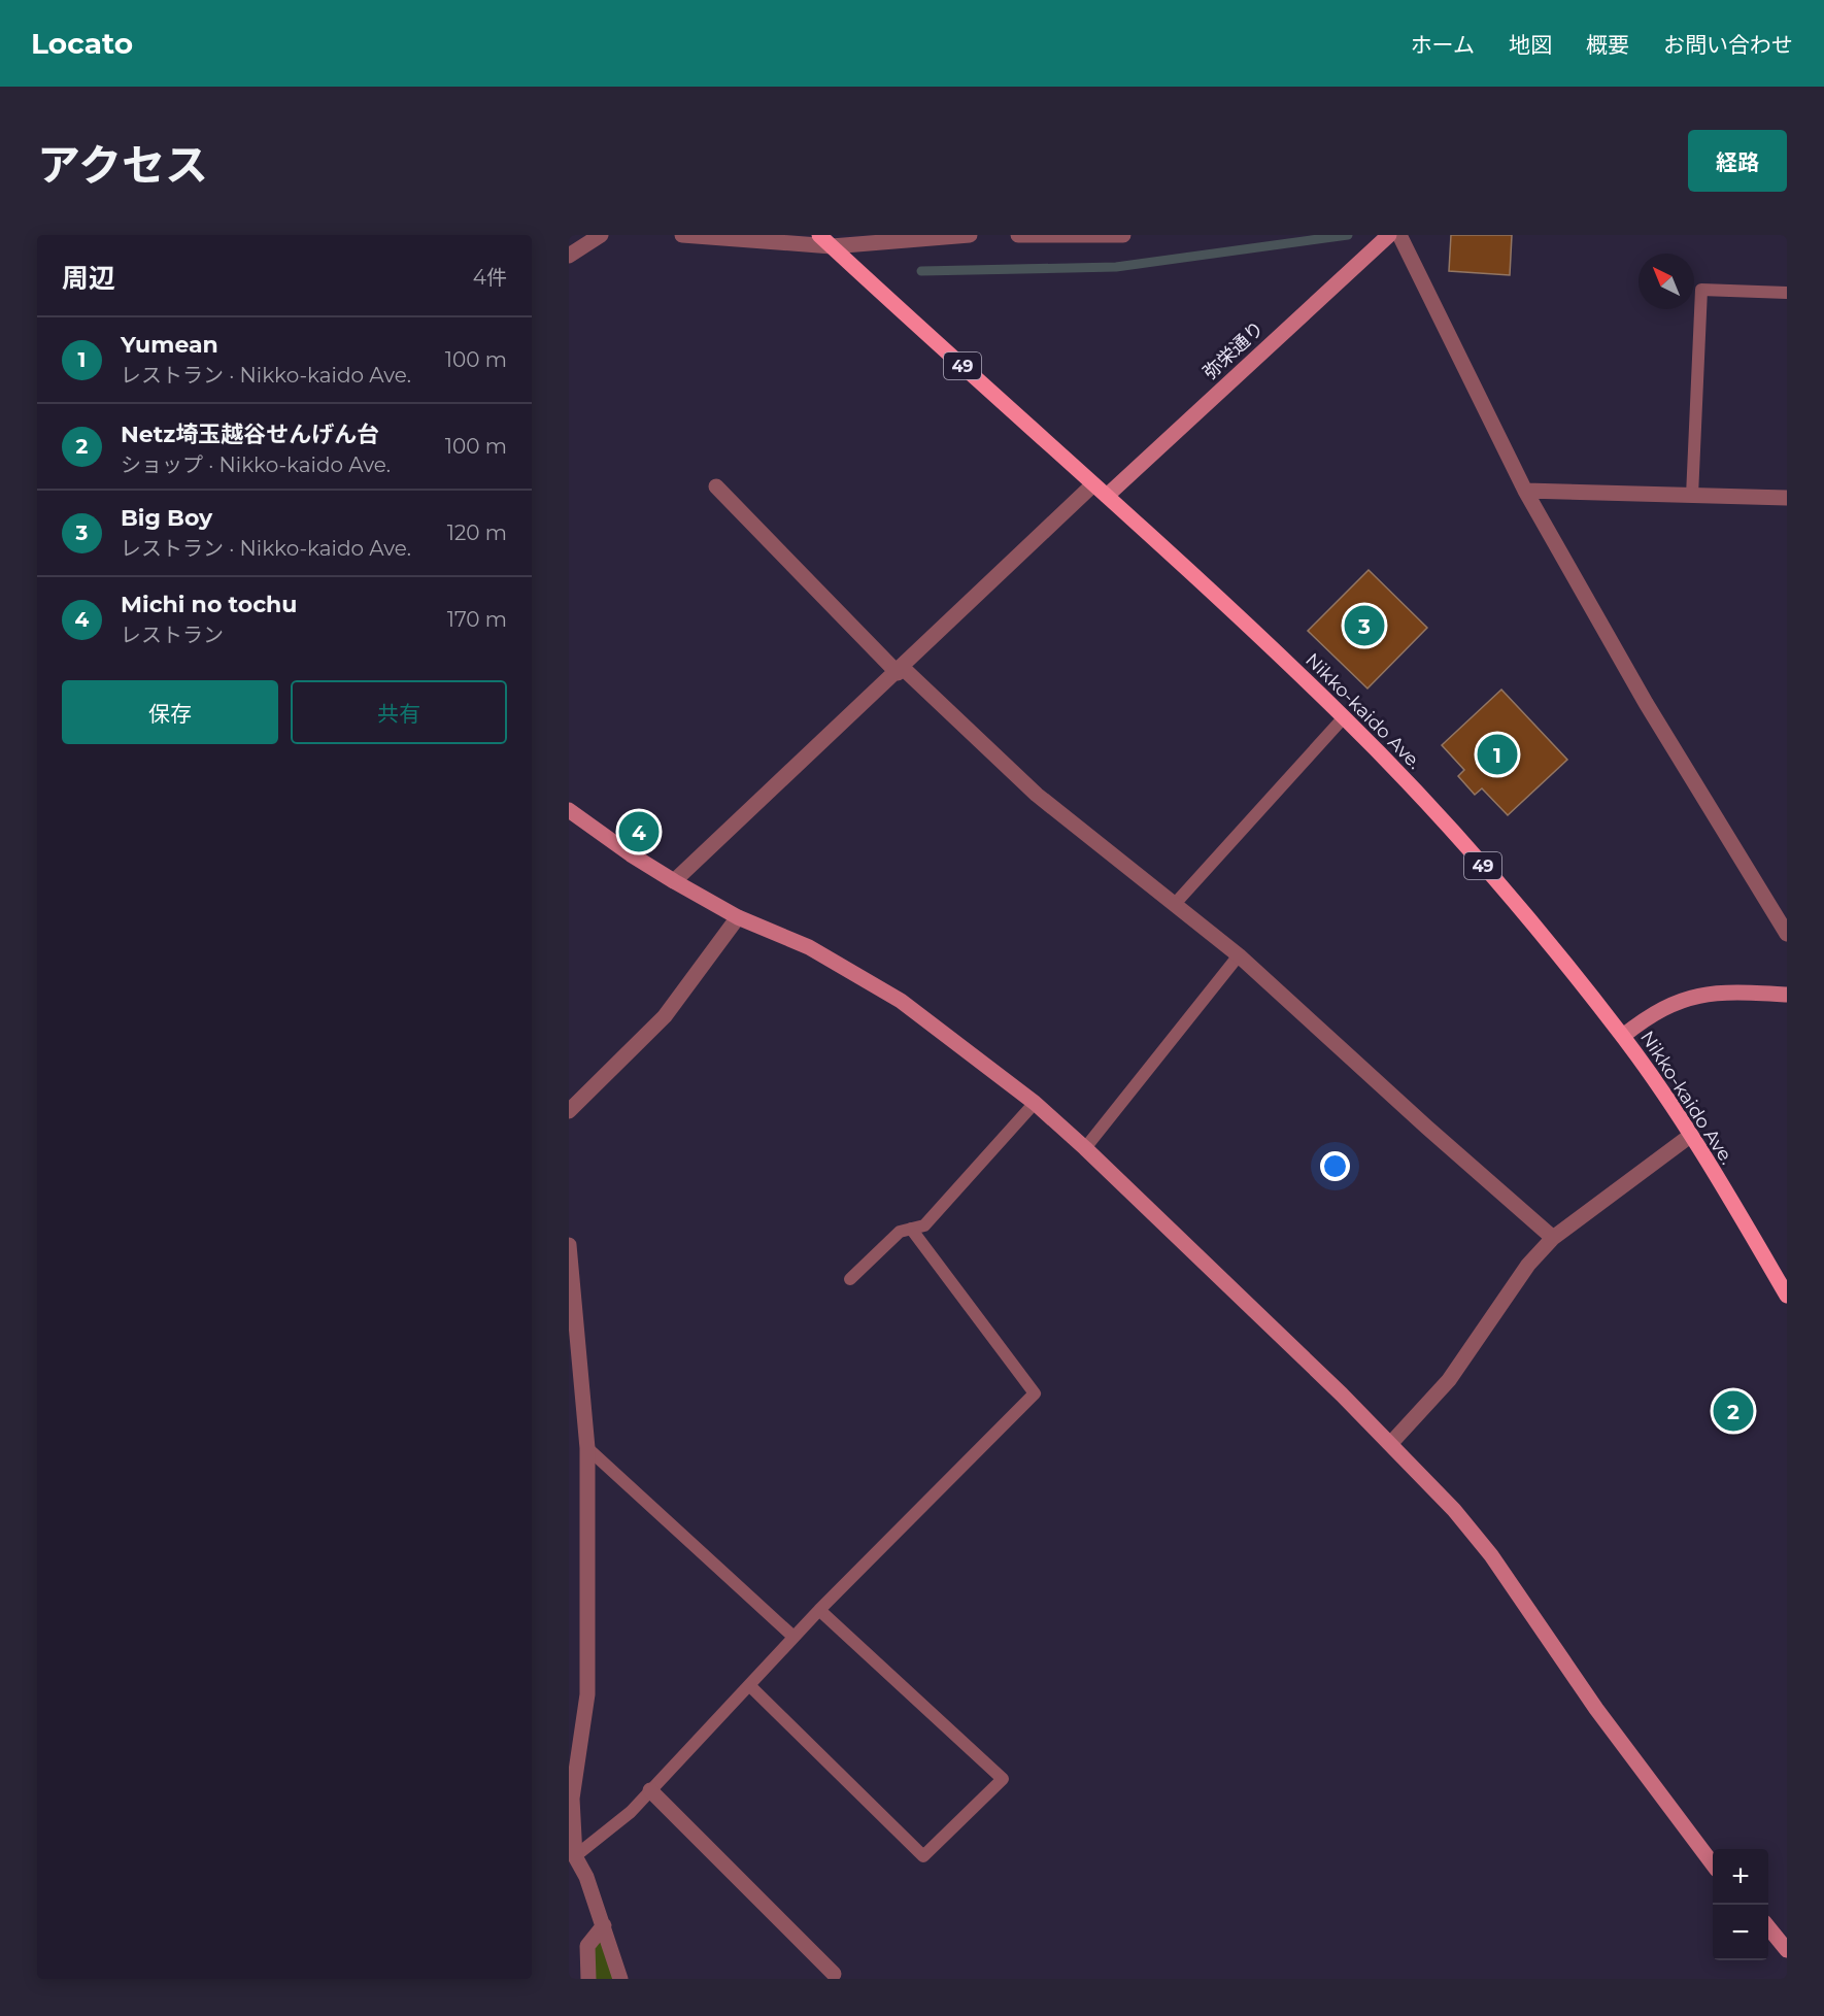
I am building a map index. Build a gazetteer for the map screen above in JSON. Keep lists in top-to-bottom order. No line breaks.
{"streets":{"main road":["49","Nikko-kaido Ave."],"street":["弥栄通り"]},"crossings":[["弥栄通り","Nikko-kaido Ave."]],"north":"top left","page":{"header":"Locato","nav":["ホーム","地図","概要","お問い合わせ"],"title":"アクセス","buttons":["経路",["保存","共有"]],"heading":["周辺","4件"],"list":[{"mark":"1","name":"Yumean","note":"レストラン · Nikko-kaido Ave.","value":"100 m"},{"mark":"2","name":"Netz埼玉越谷せんげん台","note":"ショップ · Nikko-kaido Ave.","value":"100 m"},{"mark":"3","name":"Big Boy","note":"レストラン · Nikko-kaido Ave.","value":"120 m"},{"mark":"4","name":"Michi no tochu","note":"レストラン","value":"170 m"}],"pins":["3","1","4","2"],"map_buttons":["+","−"]}}
